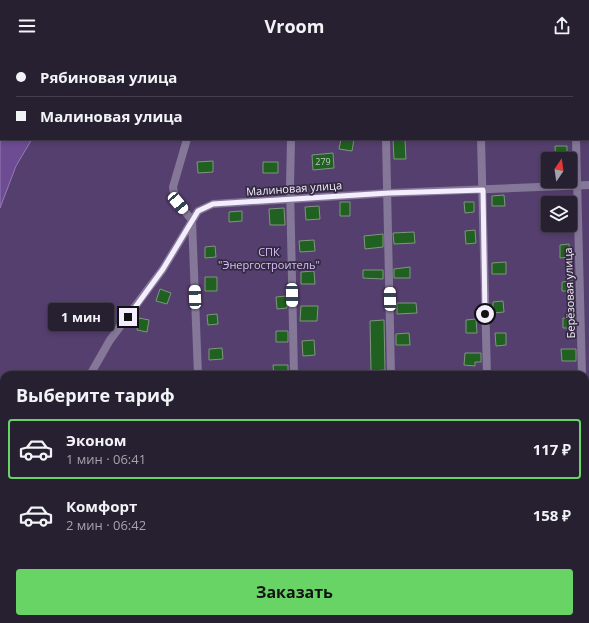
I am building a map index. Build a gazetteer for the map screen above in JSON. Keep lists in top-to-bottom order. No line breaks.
{"streets":{"street":["Малиновая улица","Берёзовая улица"]},"crossings":[["Малиновая улица","Берёзовая улица"]],"parks":["СПК \"Энергостроитель\""],"house_numbers":["279"],"north":"top","page":{"header":"Vroom","banner":["Рябиновая улица","Малиновая улица"],"bubble":"1 мин","heading":"Выберите тариф","list":[{"name":"Эконом","note":"1 мин · 06:41","value":"117 ₽"},{"name":"Комфорт","note":"2 мин · 06:42","value":"158 ₽"}],"buttons":"Заказать"}}
